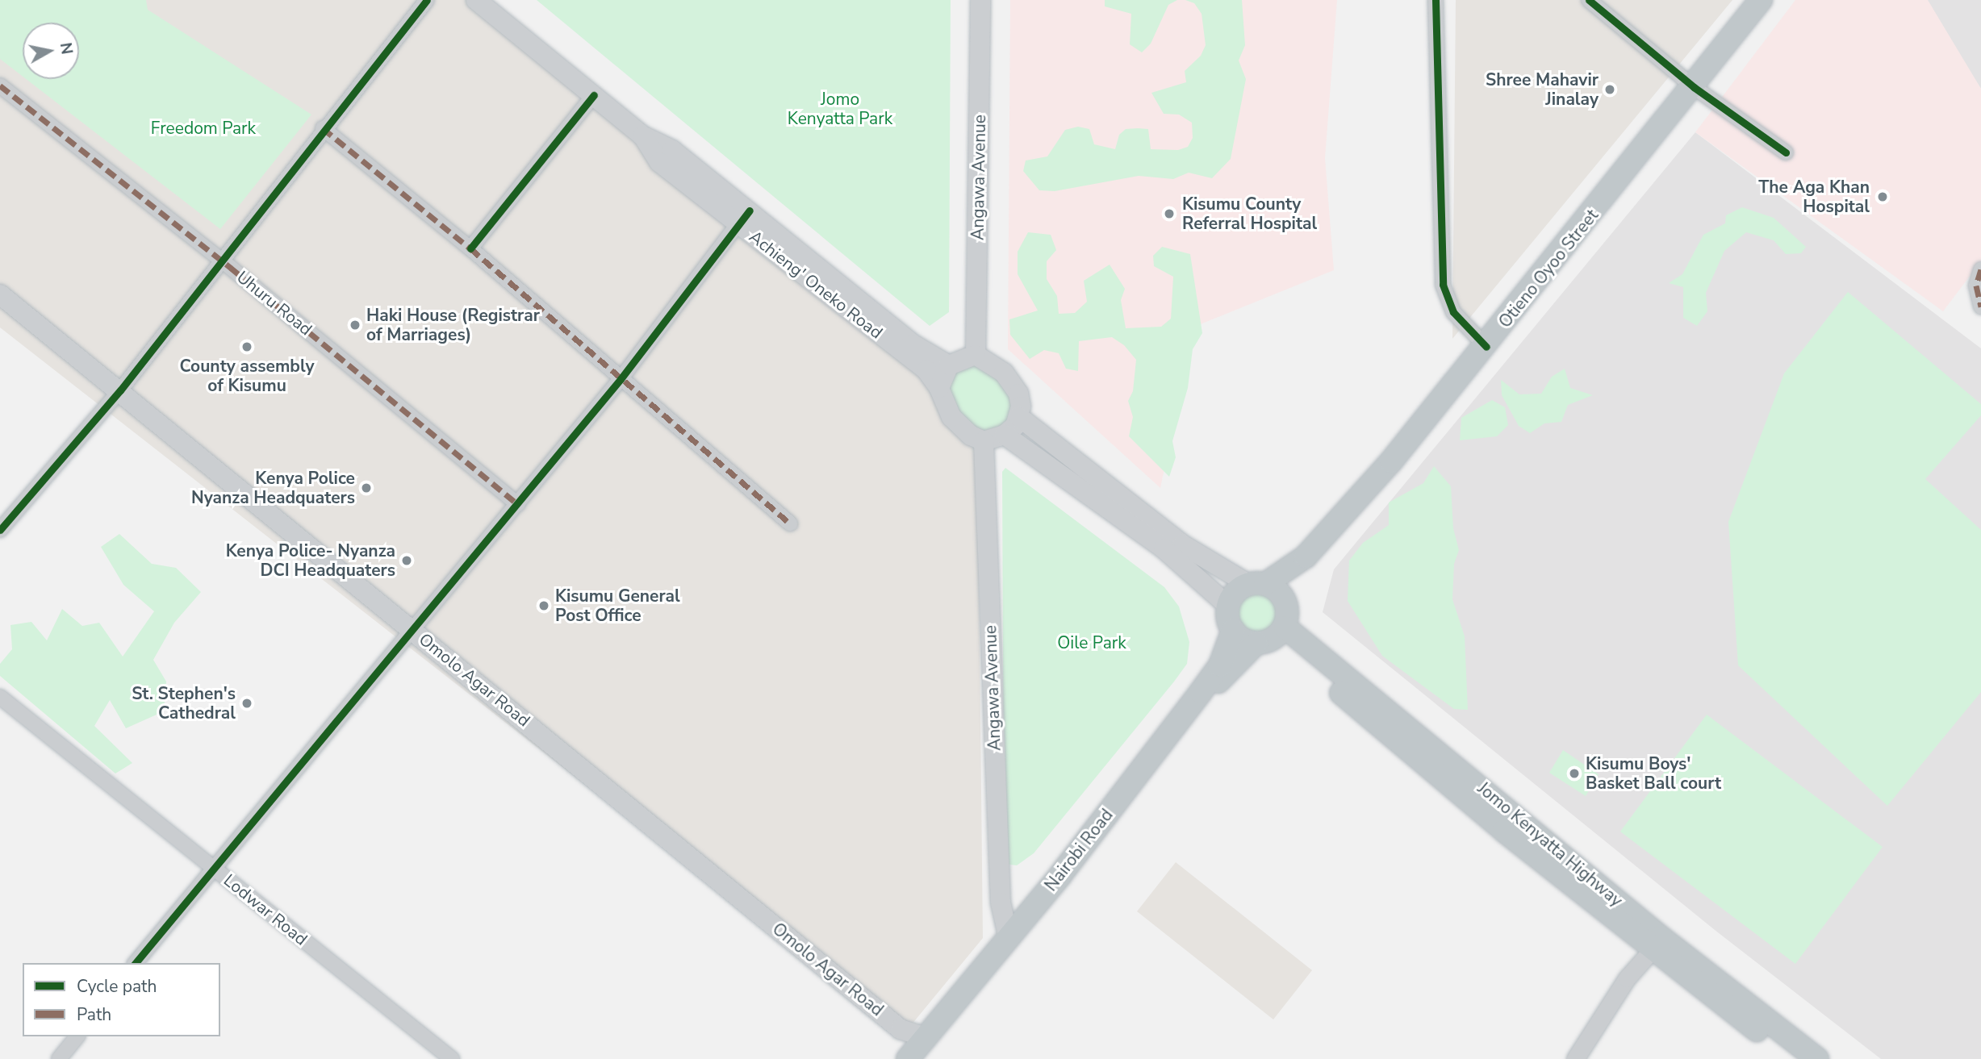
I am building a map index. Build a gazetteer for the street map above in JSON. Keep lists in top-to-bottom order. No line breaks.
{"streets":{"highway":["Otieno Oyoo Street","Jomo Kenyatta Highway","Nairobi Road"],"main road":["Angawa Avenue","Achieng' Oneko Road","Omolo Agar Road"],"street":["Uhuru Road","Lodwar Road"]},"crossings":[["Angawa Avenue","Achieng' Oneko Road"],["Angawa Avenue","Nairobi Road"],["Omolo Agar Road","Nairobi Road"],["Jomo Kenyatta Highway","Nairobi Road"]],"parks":["Jomo Kenyatta Park","Freedom Park","Oile Park"],"places":["Shree Mahavir Jinalay","The Aga Khan Hospital","Kisumu County Referral Hospital","Haki House (Registrar of Marriages)","County assembly of Kisumu","Kenya Police Nyanza Headquaters","Kenya Police- Nyanza DCI Headquaters","Kisumu General Post Office","St. Stephen's Cathedral","Kisumu Boys' Basket Ball court"],"legend":["Cycle path","Path"],"north":"right"}
